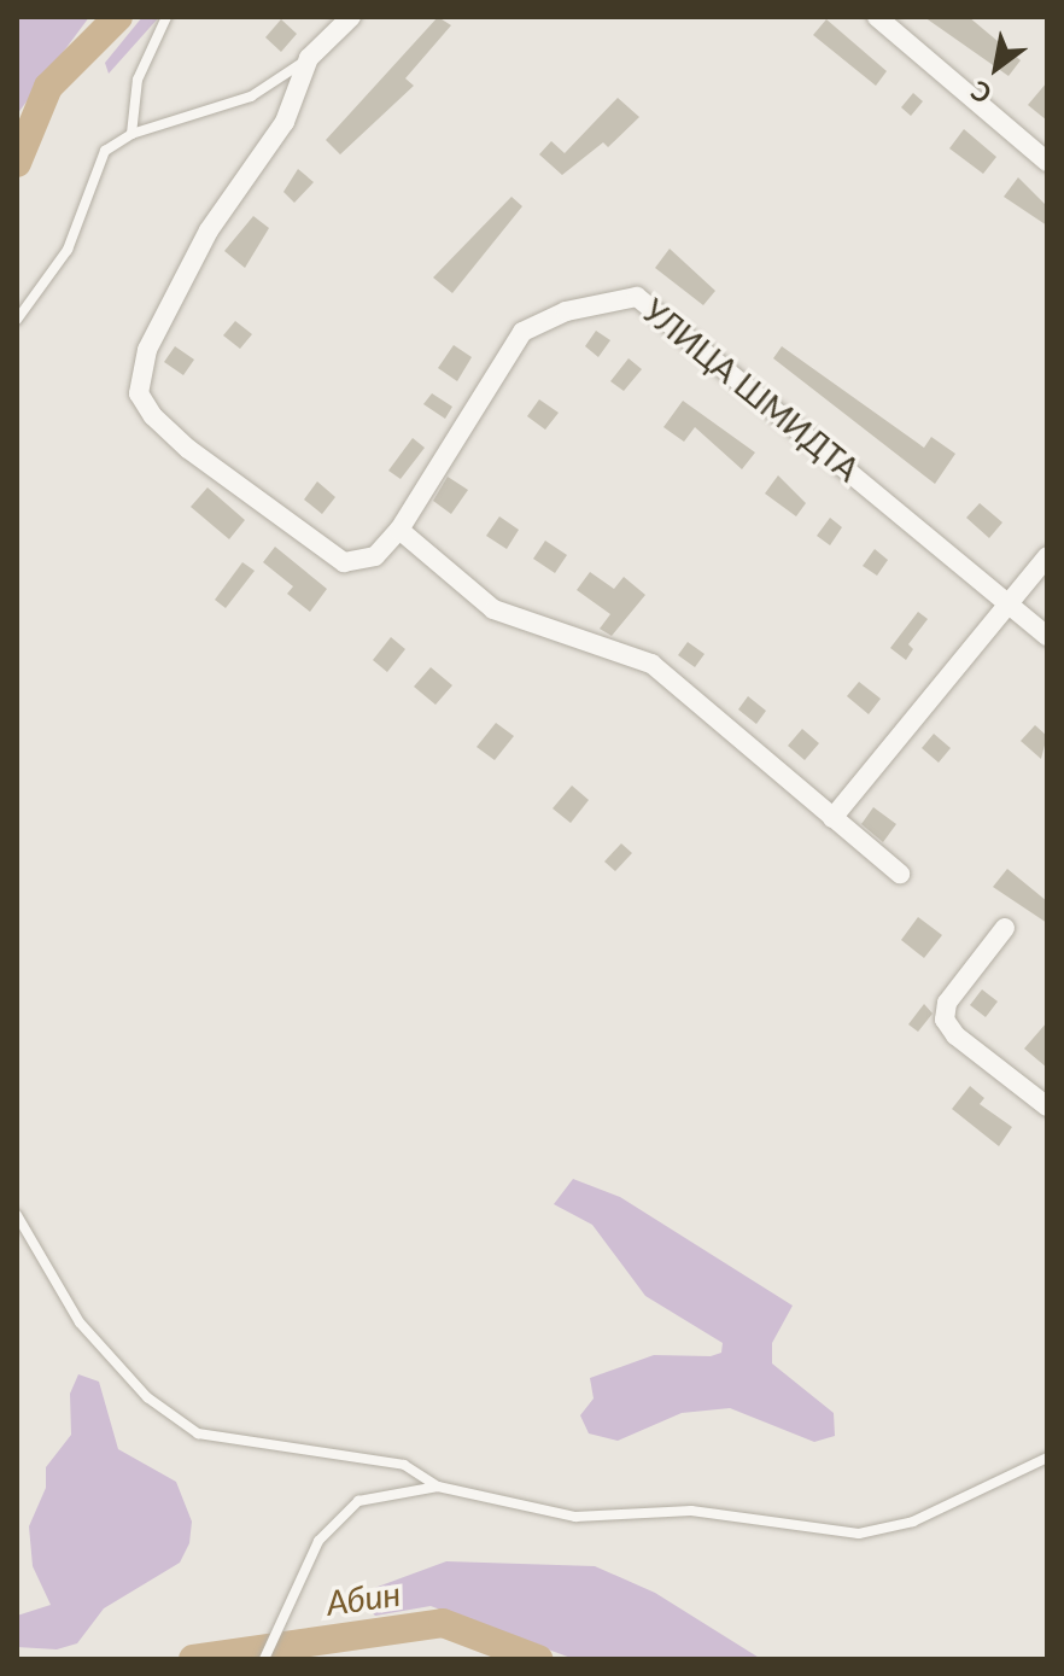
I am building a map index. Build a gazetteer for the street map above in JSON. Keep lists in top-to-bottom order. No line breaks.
{"streets":{"street":["УЛИЦА ШМИДТА"]},"water":["Абин"],"north":"bottom left"}
